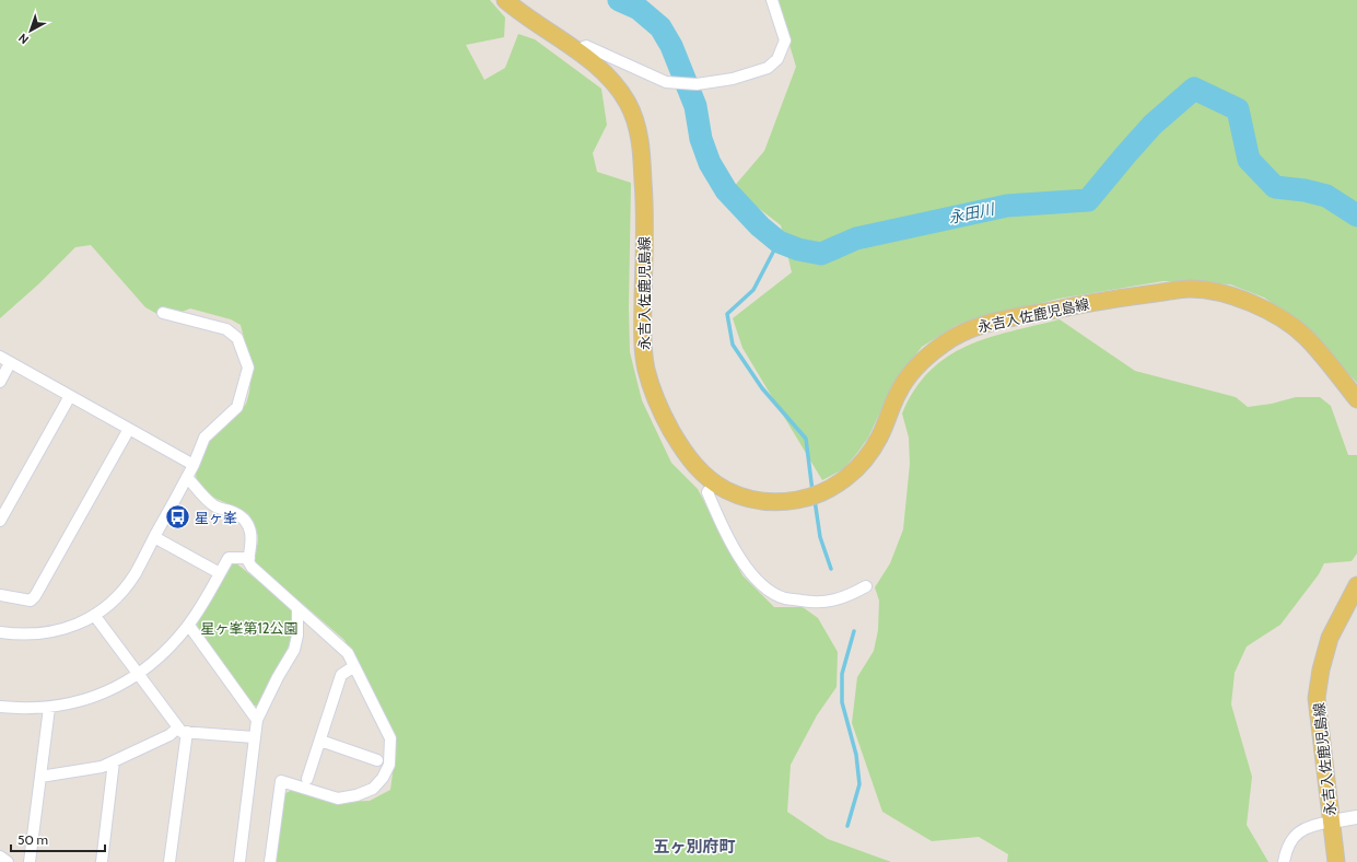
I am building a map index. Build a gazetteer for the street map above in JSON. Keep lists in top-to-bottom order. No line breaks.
{"streets":{"main road":["永吉入佐鹿児島線"]},"districts":["五ヶ別府町"],"water":["永田川"],"parks":["星ヶ峯第12公園"],"places":{"bus stop":["星ヶ峯"]},"scale_bar":"50 m","north":"bottom left"}
